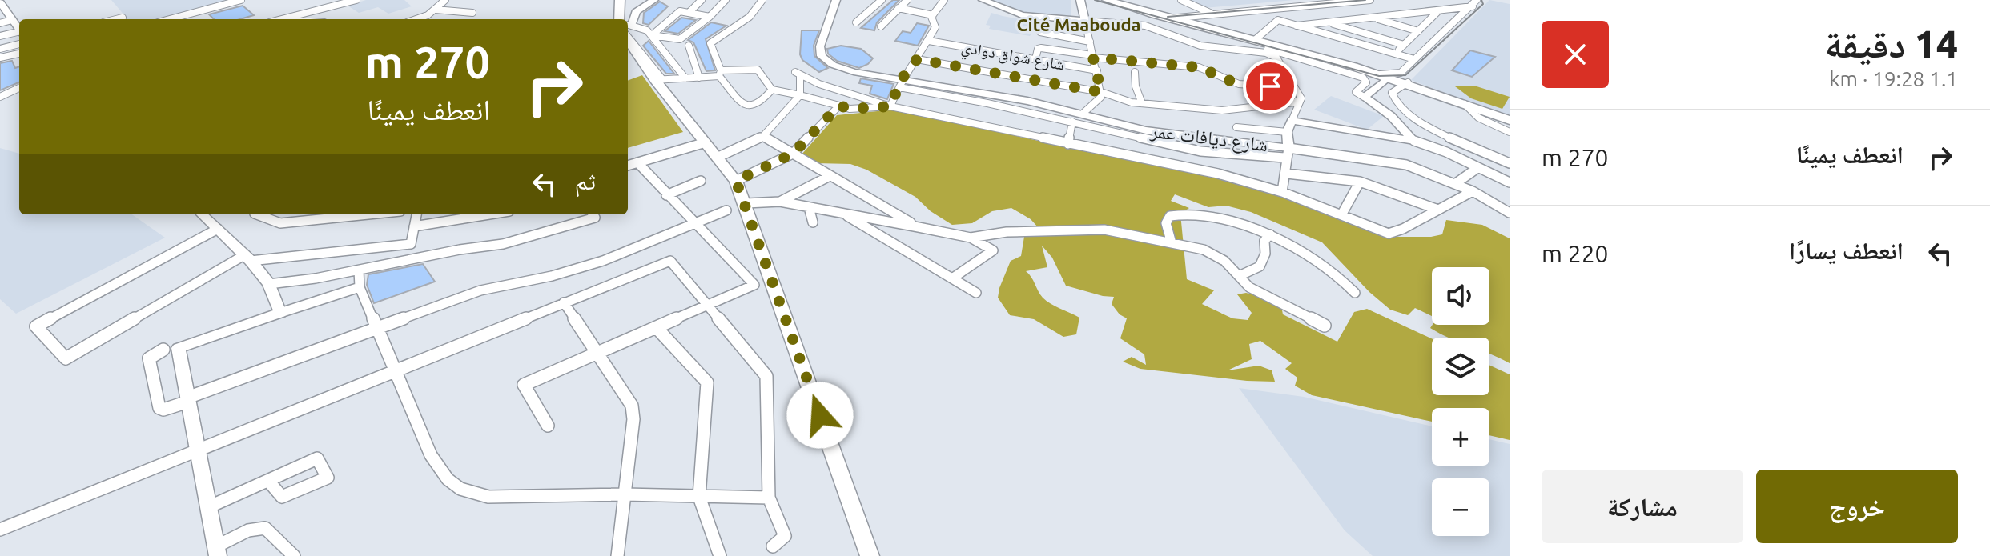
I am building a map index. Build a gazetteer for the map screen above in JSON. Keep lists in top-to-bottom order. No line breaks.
{"streets":{"street":["شارع شواق دوادي","شارع ديافات عمر"]},"districts":["Cité Maabouda"],"page":{"heading":["14 دقيقة","1.1 km · 19:28"],"turn":["270 m","انعطف يمينًا"],"list":[{"name":"انعطف يمينًا","value":"270 m"},{"name":"انعطف يسارًا","value":"220 m"}],"then":"ثم","map_buttons":["+","−"],"buttons":["خروج","مشاركة"]}}
